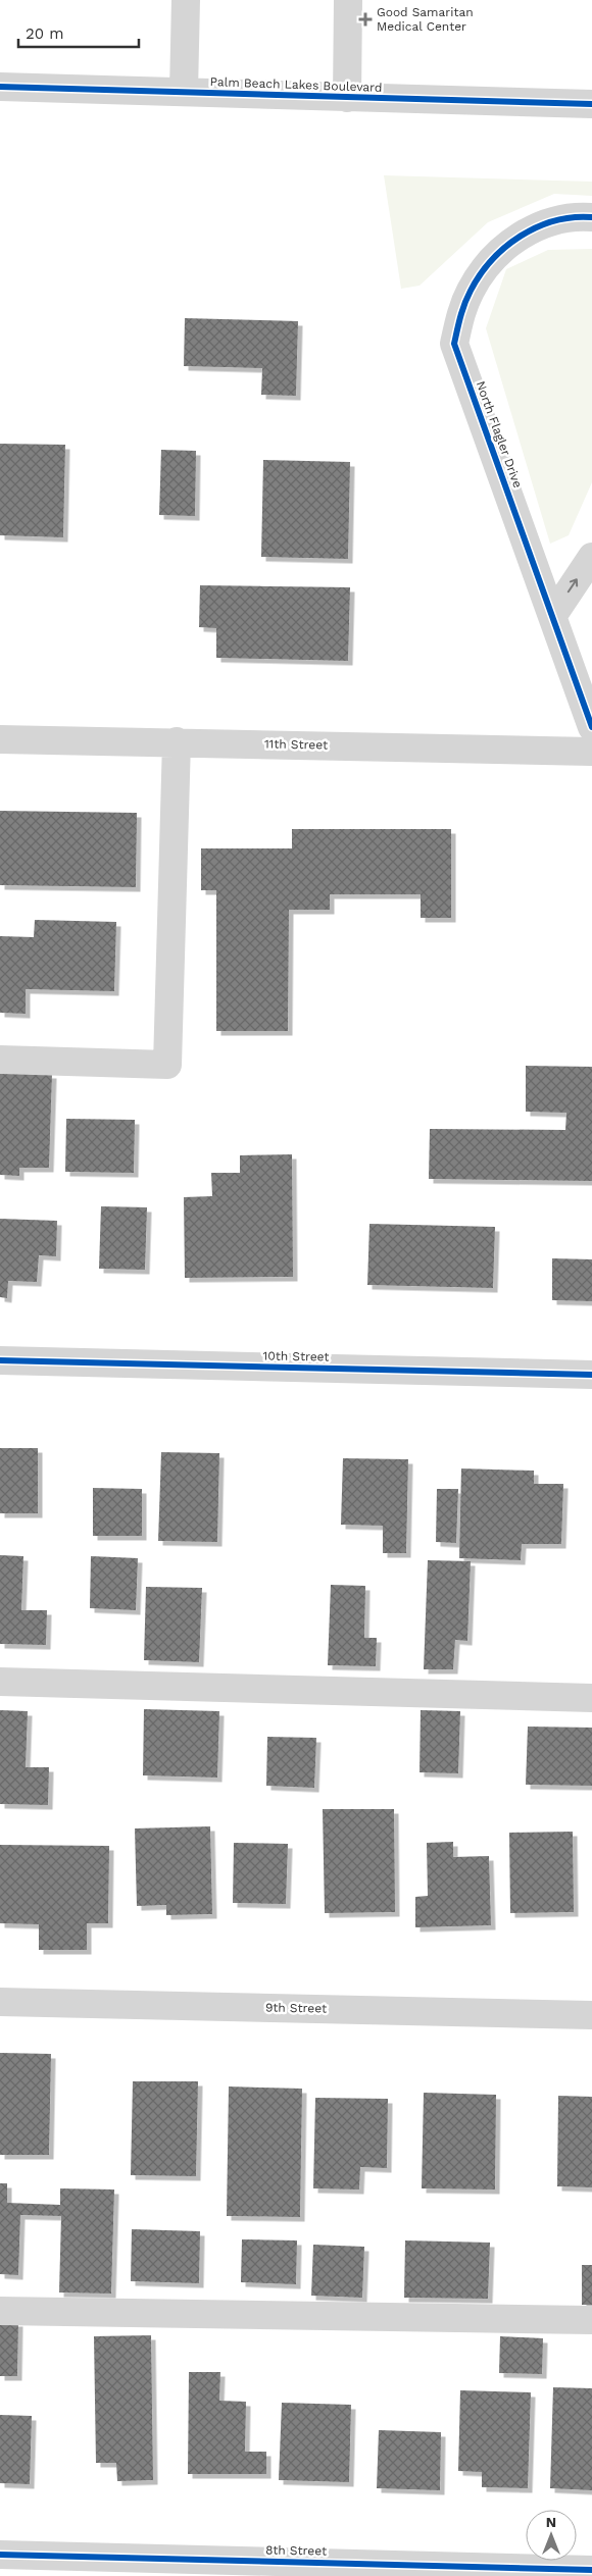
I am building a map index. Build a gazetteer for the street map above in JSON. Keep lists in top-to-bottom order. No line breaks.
{"streets":{"street":["Palm Beach Lakes Boulevard","North Flagler Drive","11th Street","10th Street","9th Street","8th Street"]},"places":{"health":["Good Samaritan Medical Center"]},"scale_bar":"20 m","north":"top"}
